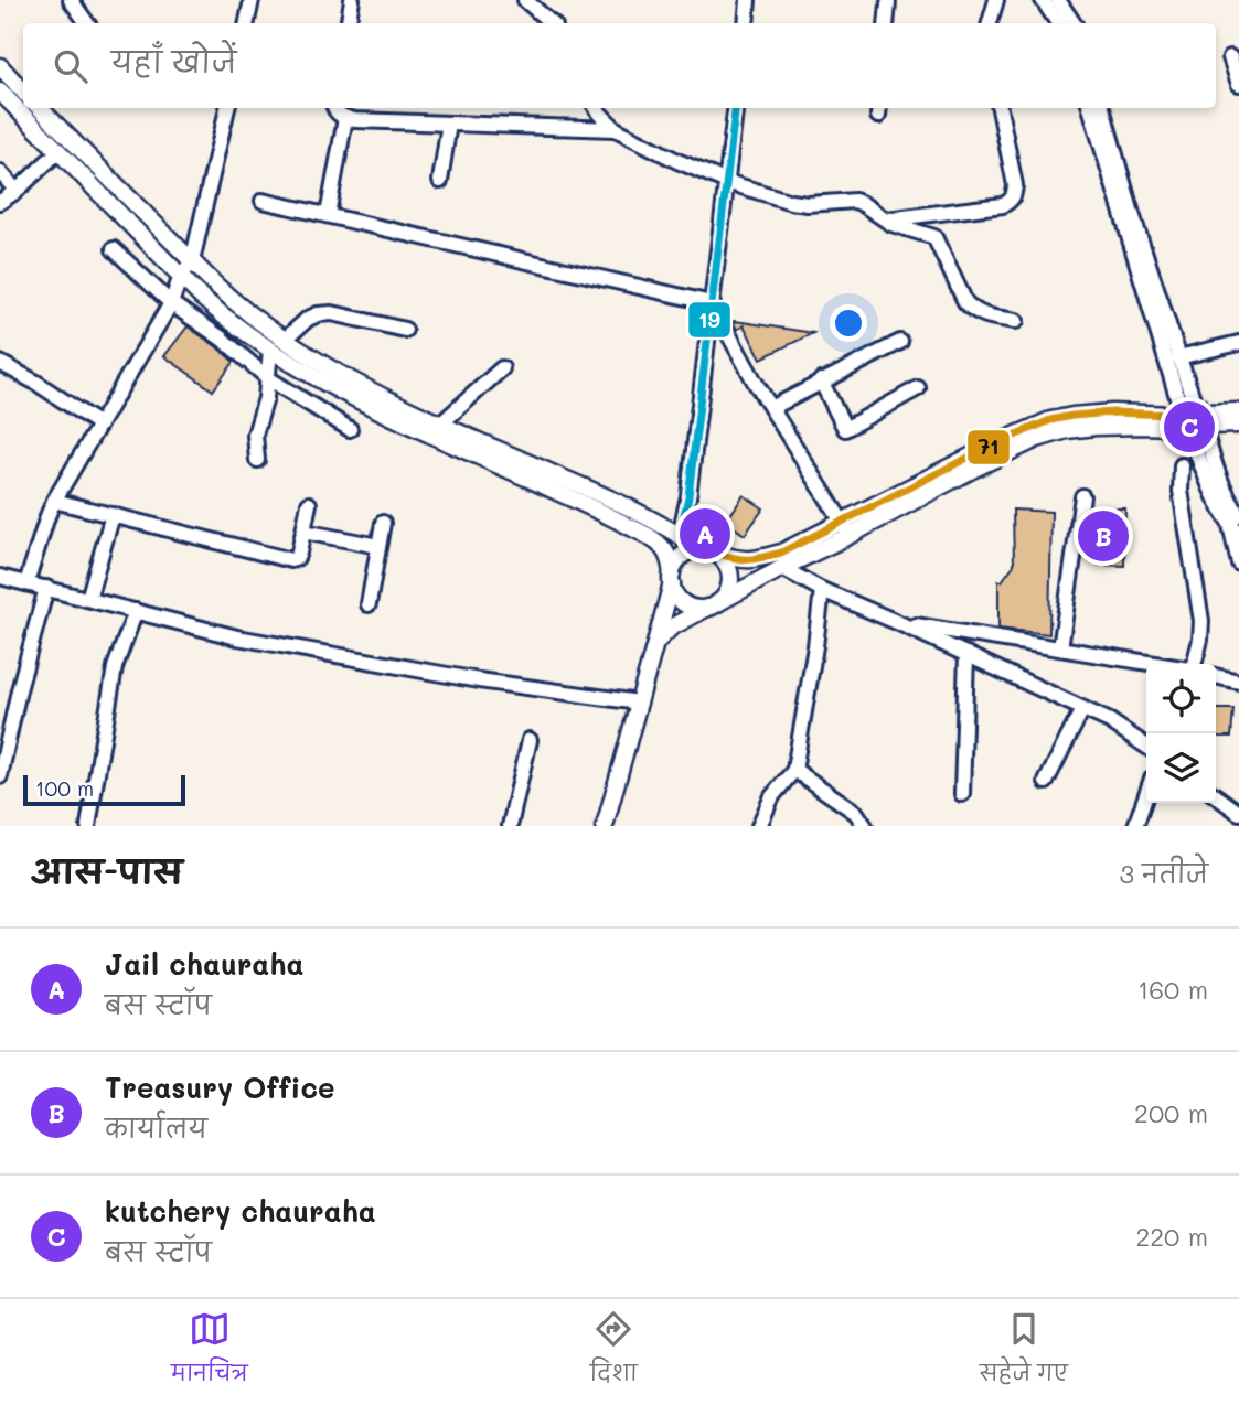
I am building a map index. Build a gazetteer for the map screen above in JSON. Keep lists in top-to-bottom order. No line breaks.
{"lines":["transit line 19","transit line 71"],"scale_bar":"100 m","page":{"search":"यहाँ खोजें","pins":["C","A","B"],"scale":"100 m","heading":["आस-पास","3 नतीजे"],"list":[{"mark":"A","name":"Jail chauraha","note":"बस स्टॉप","value":"160 m"},{"mark":"B","name":"Treasury Office","note":"कार्यालय","value":"200 m"},{"mark":"C","name":"kutchery chauraha","note":"बस स्टॉप","value":"220 m"}],"nav":["मानचित्र","दिशा","सहेजे गए"]}}
